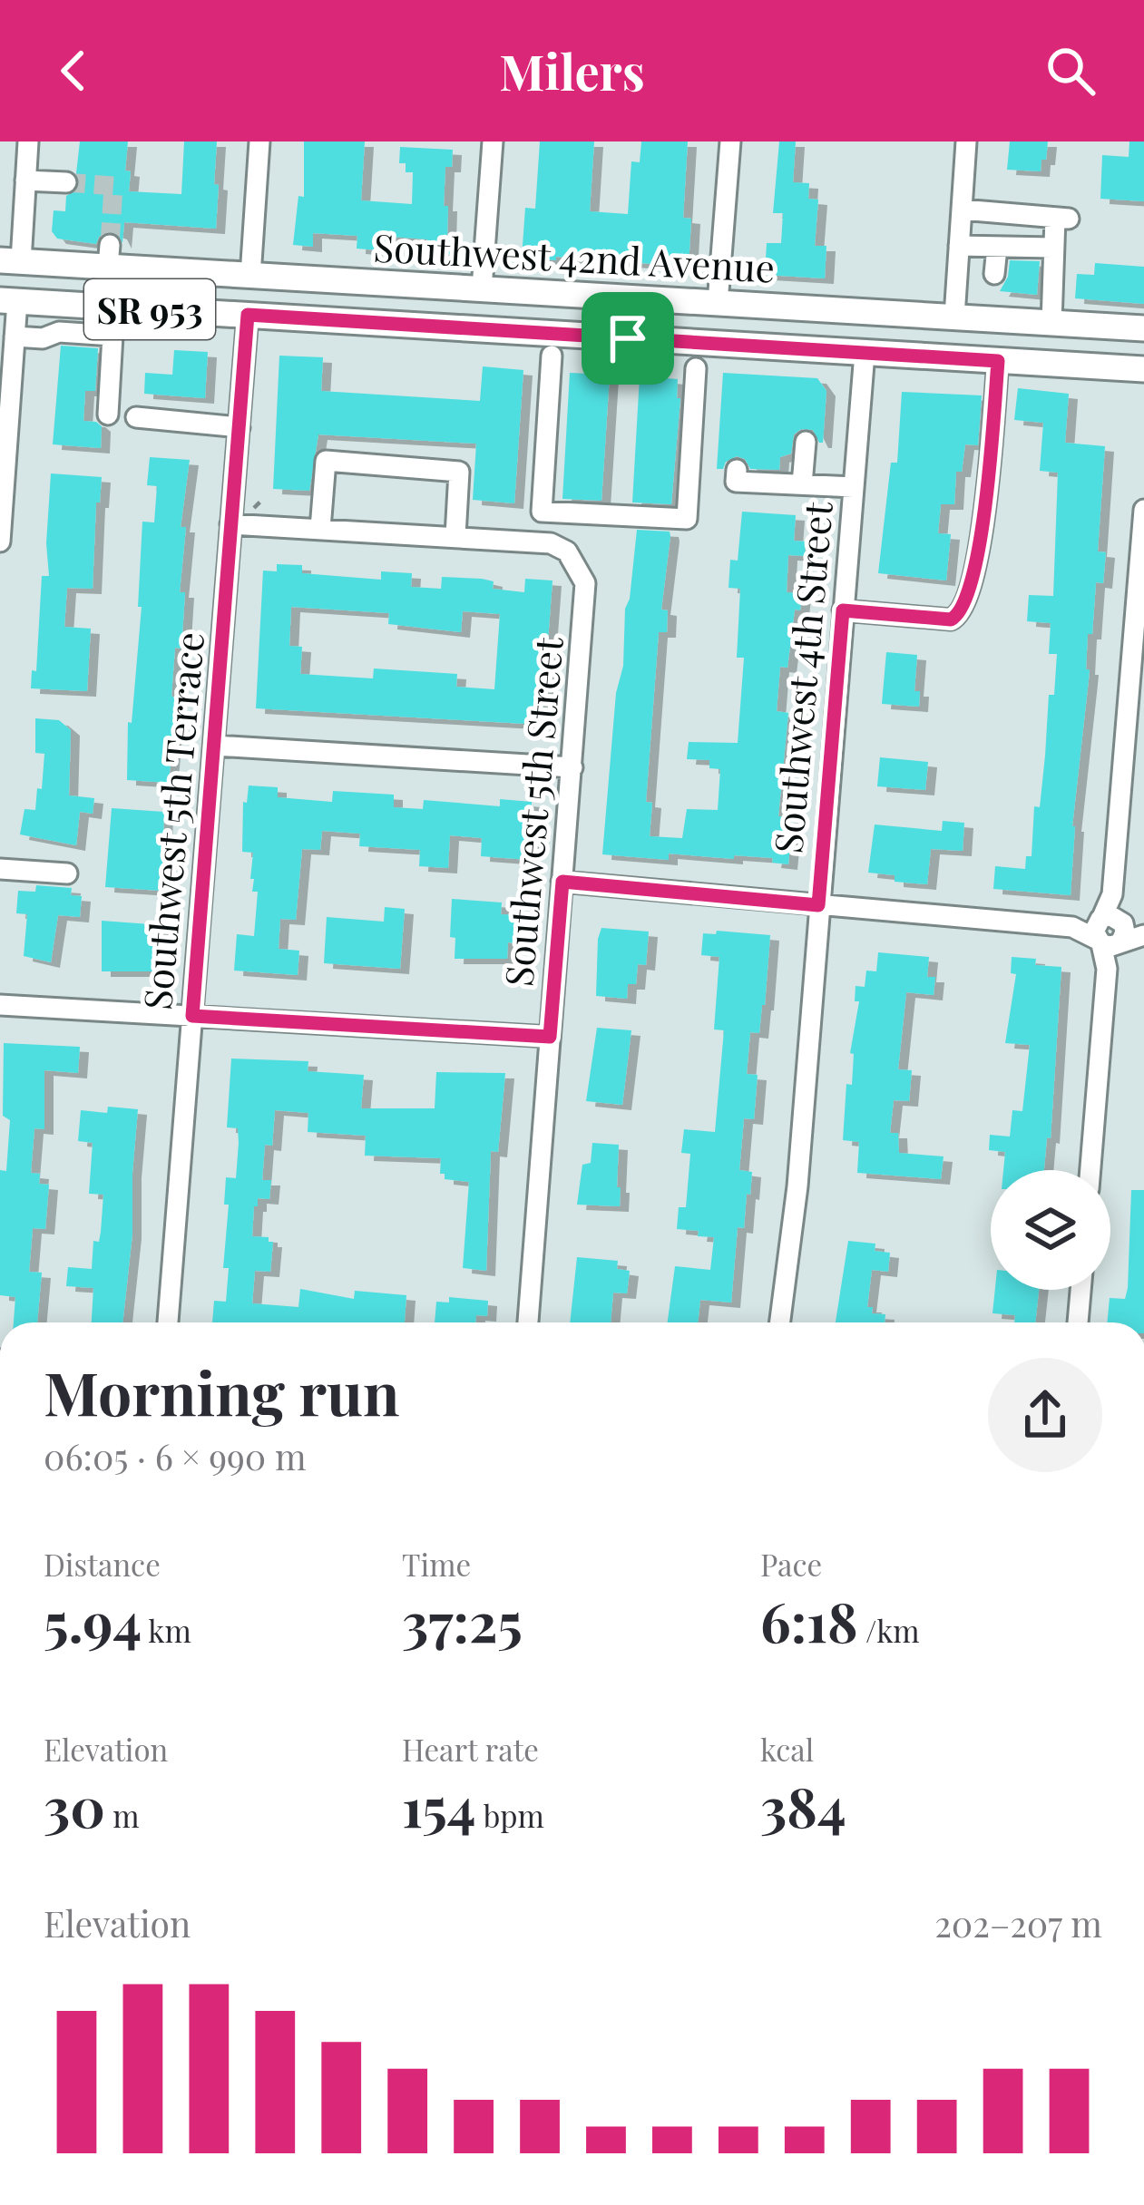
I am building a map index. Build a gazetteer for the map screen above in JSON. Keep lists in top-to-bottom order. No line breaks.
{"streets":{"main road":["Southwest 42nd Avenue","SR 953"],"street":["Southwest 4th Street","Southwest 5th Street","Southwest 5th Terrace"]},"crossings":[["Southwest 42nd Avenue","Southwest 4th Street"],["Southwest 42nd Avenue","Southwest 5th Terrace"]],"page":{"header":"Milers","heading":["Morning run","06:05 · 6 × 990 m"],"stats":[["Distance","5.94 km"],["Time","37:25"],["Pace","6:18 /km"],["Elevation","30 m"],["Heart rate","154 bpm"],["kcal","384"]],"chart":["Elevation","202–207 m"]}}
